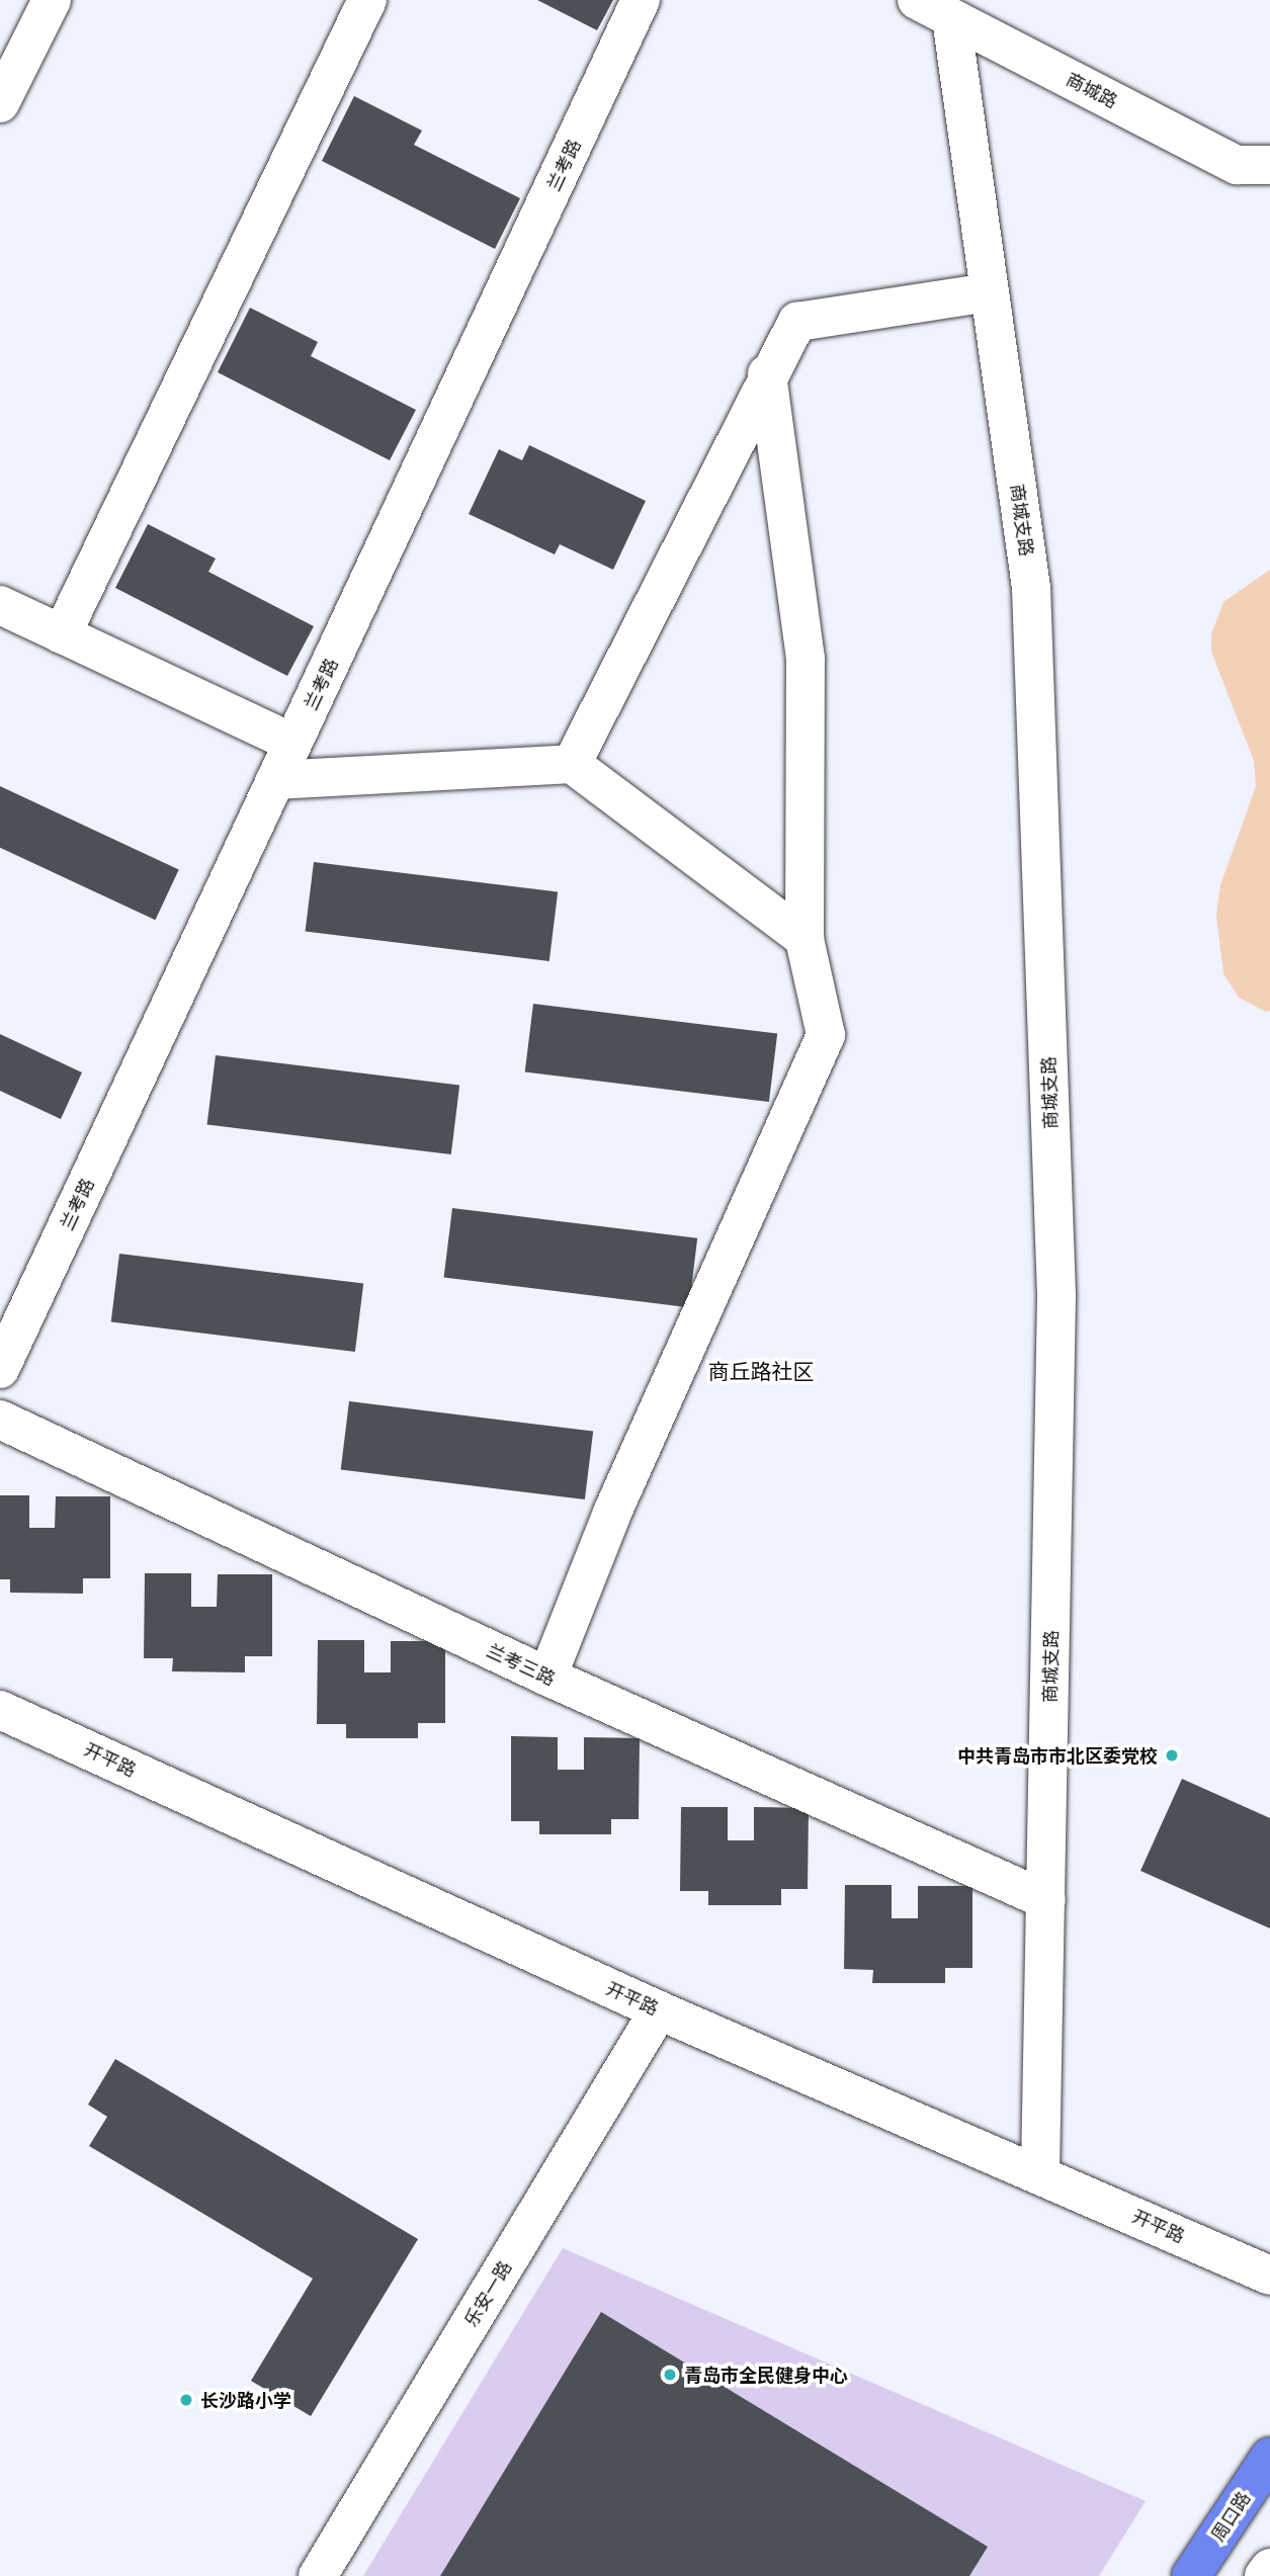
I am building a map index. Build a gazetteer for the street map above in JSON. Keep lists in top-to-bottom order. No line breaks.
{"streets":{"main road":["周口路"],"street":["商城路","兰考路","商城支路","兰考三路","开平路","乐安一路"]},"crossings":[["商城路","商城支路"],["商城支路","兰考三路"],["商城支路","开平路"],["开平路","乐安一路"]],"districts":["商丘路社区"],"places":["中共青岛市市北区委党校","青岛市全民健身中心","长沙路小学"]}
